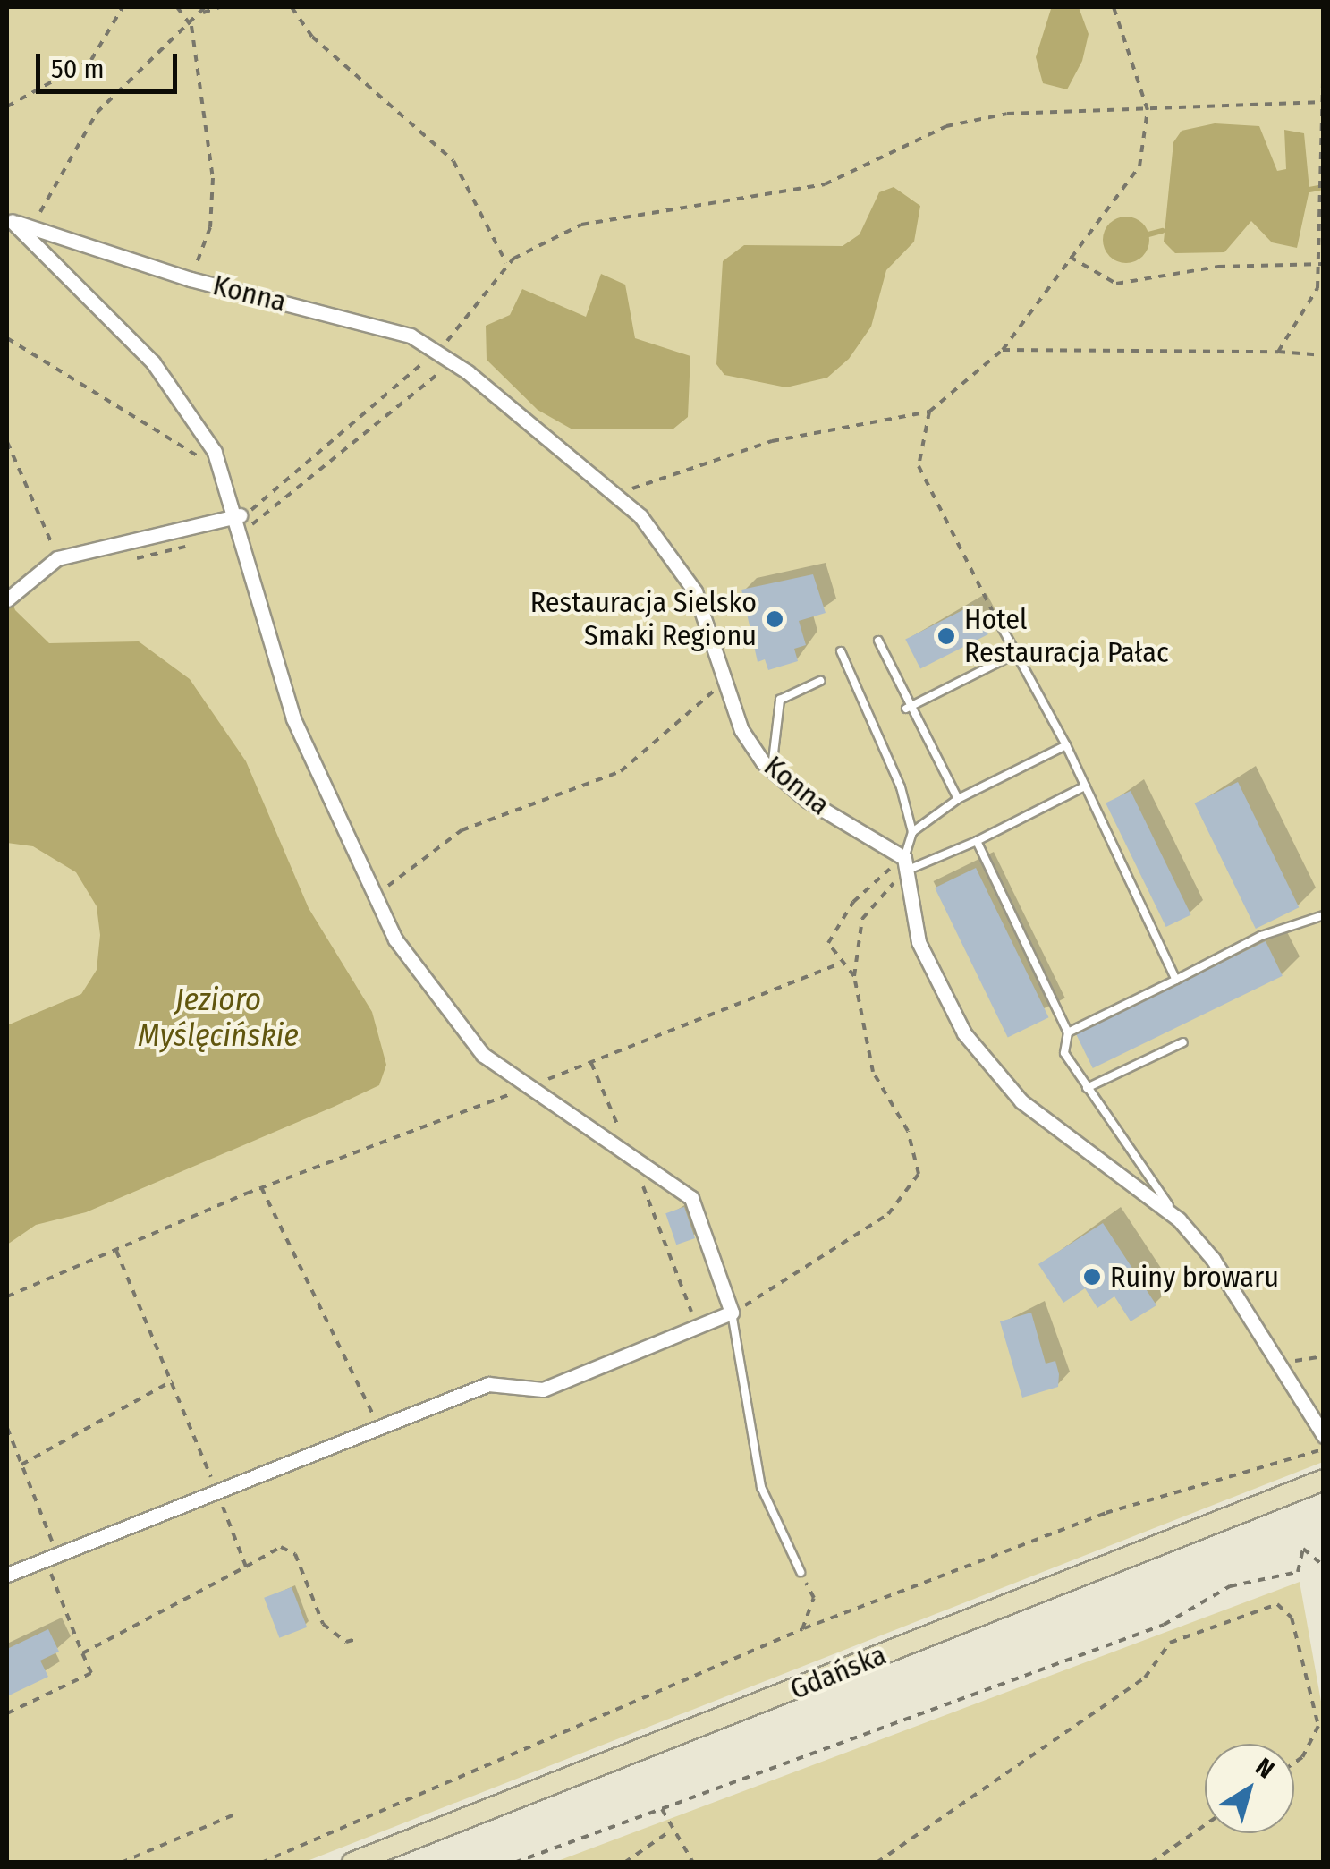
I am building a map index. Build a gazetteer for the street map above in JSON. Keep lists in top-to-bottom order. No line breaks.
{"streets":{"main road":["Gdańska"],"street":["Konna"]},"water":["Jezioro Myślęcińskie"],"places":["Restauracja Sielsko Smaki Regionu","Hotel Restauracja Pałac","Ruiny browaru"],"scale_bar":"50 m","north":"top right"}
